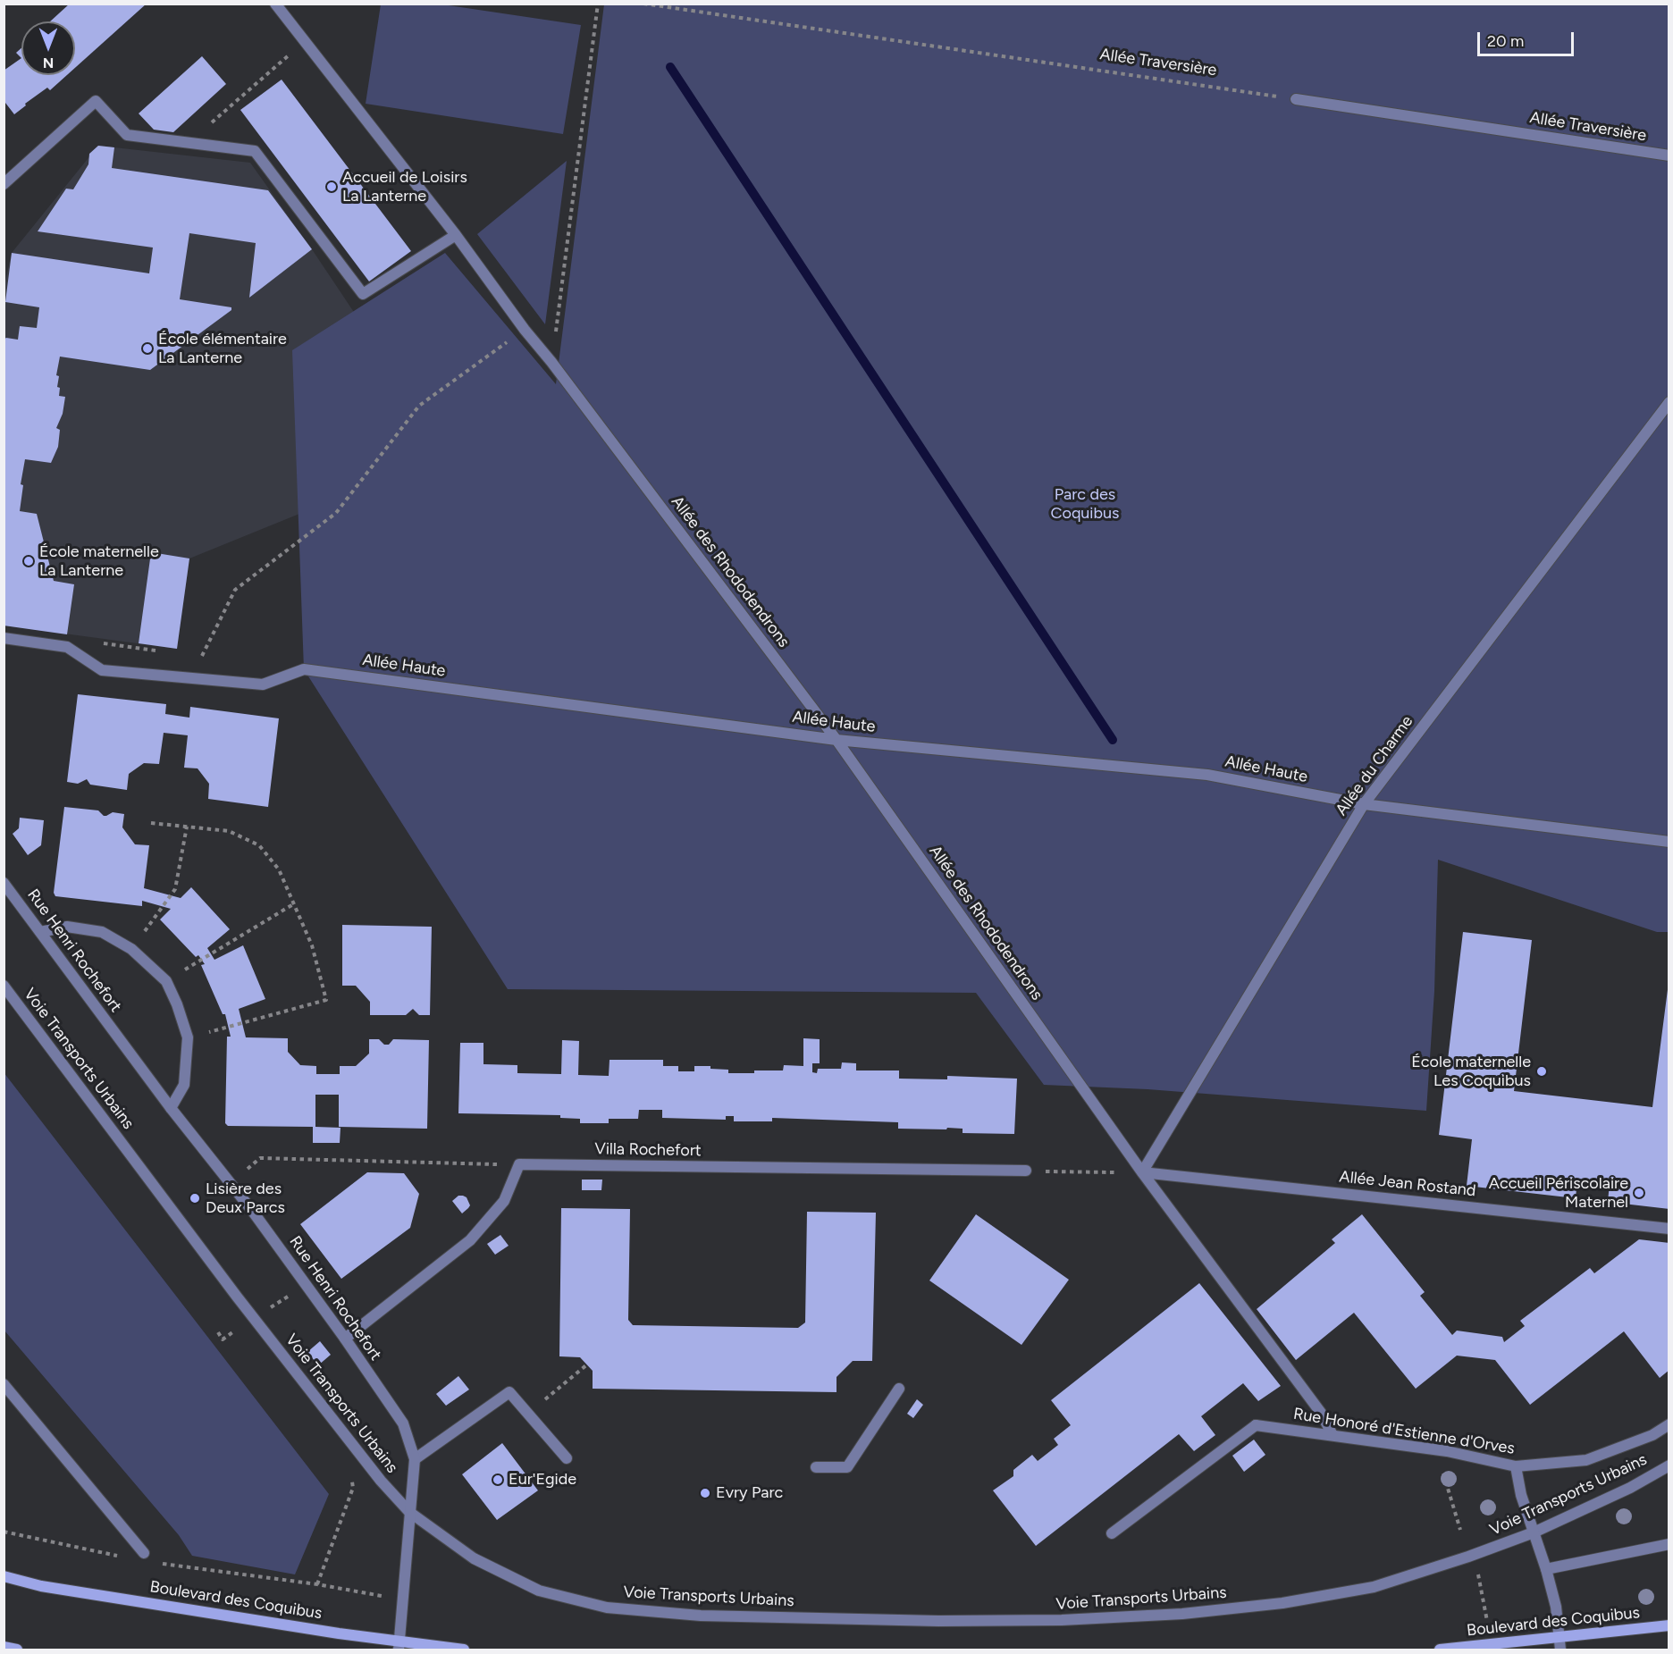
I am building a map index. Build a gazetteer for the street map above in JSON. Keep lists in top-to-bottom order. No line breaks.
{"streets":{"main road":["Boulevard des Coquibus"],"street":["Allée Traversière","Allée des Rhododendrons","Allée Haute","Allée du Charme","Rue Henri Rochefort","Voie Transports Urbains","Villa Rochefort","Allée Jean Rostand","Rue Honoré d'Estienne d'Orves"]},"crossings":[["Allée des Rhododendrons","Allée Haute"],["Allée des Rhododendrons","Allée du Charme"],["Allée des Rhododendrons","Allée Jean Rostand"],["Allée des Rhododendrons","Rue Honoré d'Estienne d'Orves"],["Allée Haute","Allée du Charme"],["Allée du Charme","Allée Jean Rostand"],["Rue Henri Rochefort","Voie Transports Urbains"],["Rue Henri Rochefort","Boulevard des Coquibus"]],"parks":["Parc des Coquibus"],"places":["Accueil de Loisirs La Lanterne","École élémentaire La Lanterne","École maternelle La Lanterne","École maternelle Les Coquibus","Accueil Périscolaire Maternel","Lisière des Deux Parcs","Eur'Egide","Evry Parc"],"scale_bar":"20 m","north":"bottom"}
